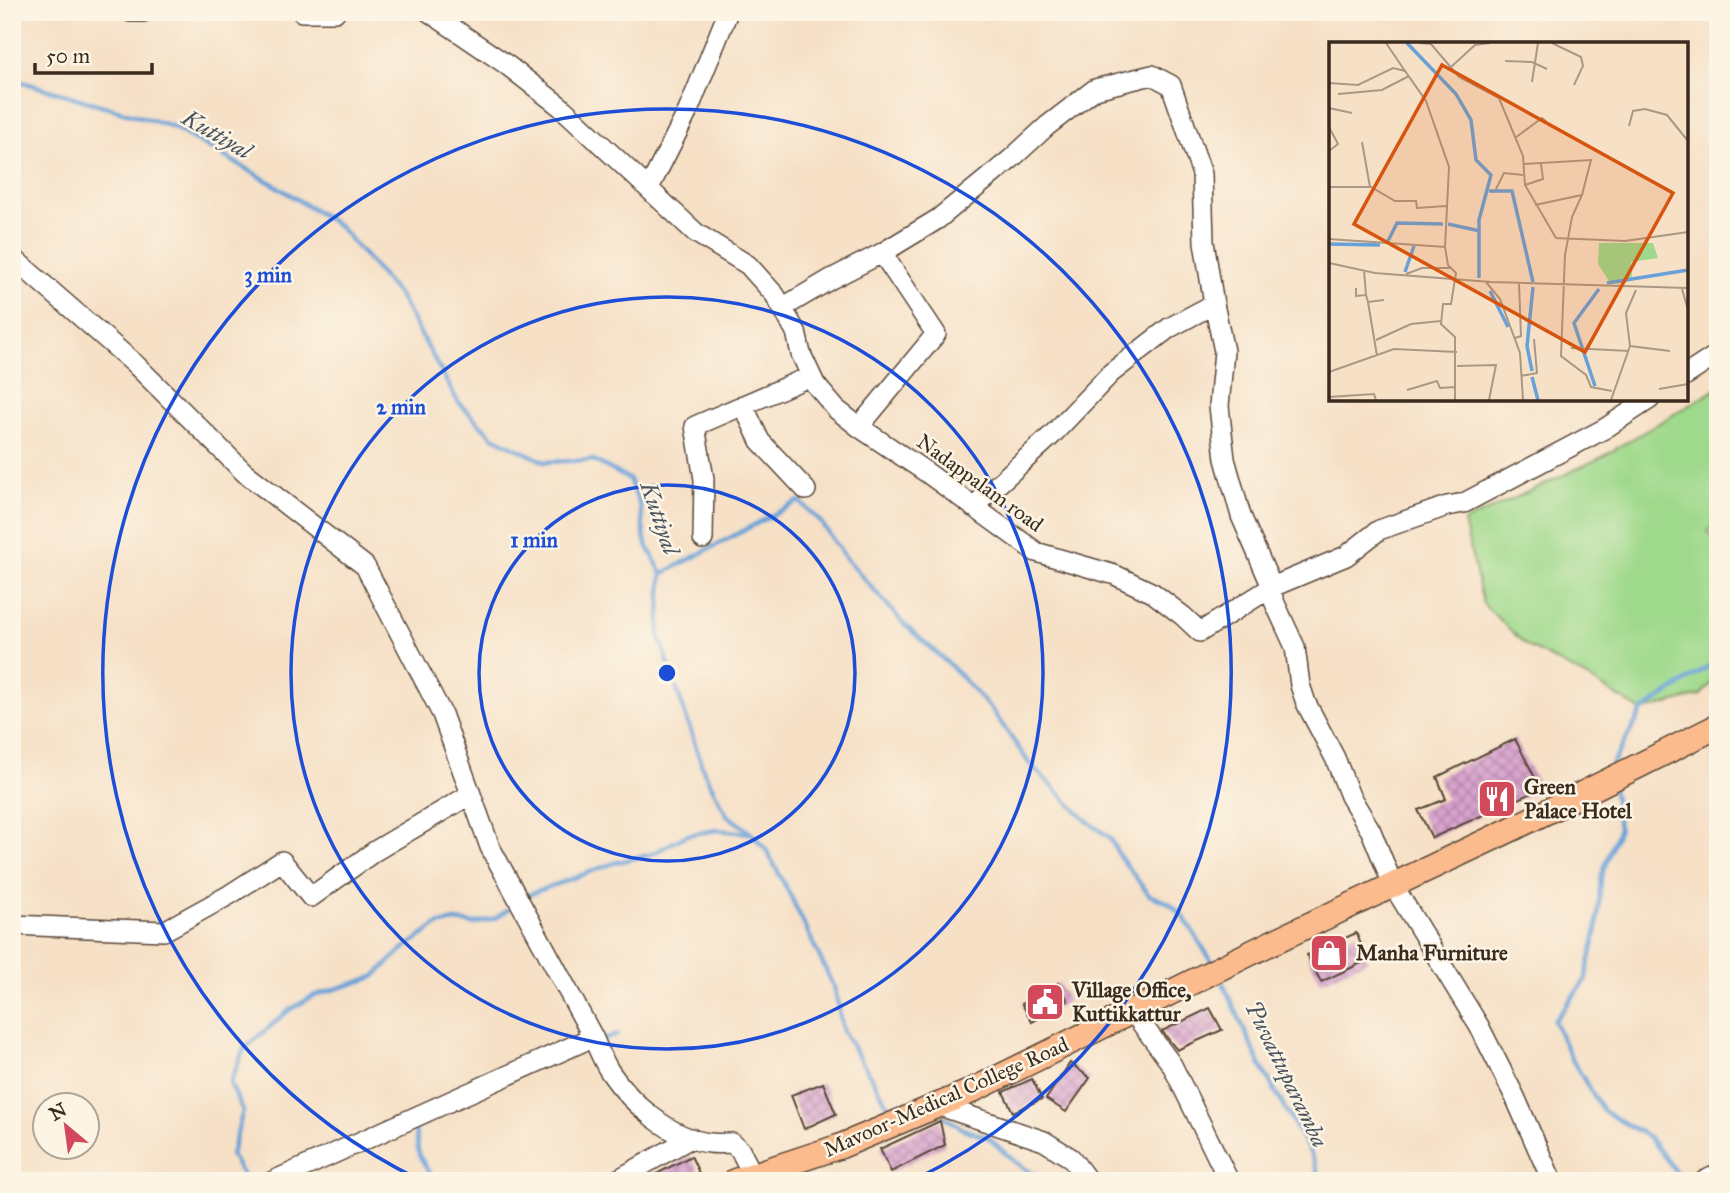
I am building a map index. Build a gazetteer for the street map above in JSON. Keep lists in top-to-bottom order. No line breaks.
{"streets":{"main road":["Mavoor-Medical College Road"],"street":["Nadappalam road"]},"water":["Kuttiyal","Puvattuparamba"],"places":{"restaurant":["Green Palace Hotel"],"shop":["Manha Furniture"],"public building":["Village Office, Kuttikkattur"]},"scale_bar":"50 m","north":"top left","rings":["3 min","2 min","1 min"]}
